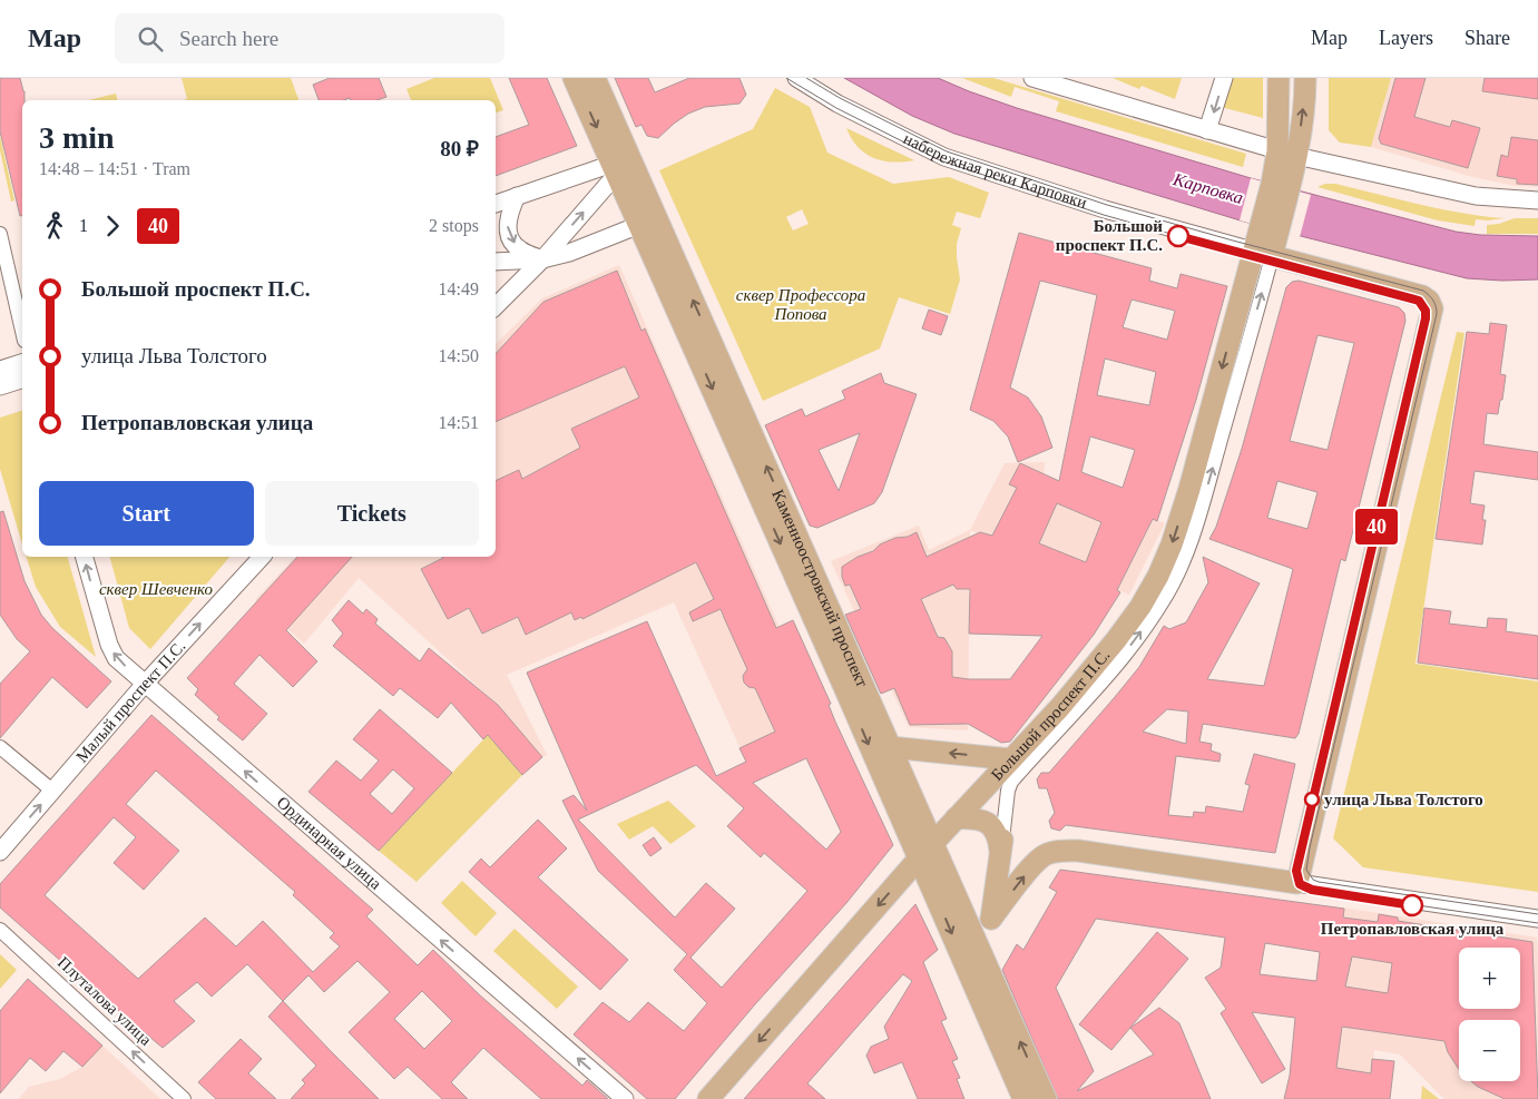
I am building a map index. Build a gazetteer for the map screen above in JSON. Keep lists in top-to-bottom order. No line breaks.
{"streets":{"main road":["набережная реки Карповки","Каменноостровский проспект","Большой проспект П.С."],"street":["Малый проспект П.С.","Ординарная улица","Плуталова улица"]},"crossings":[["набережная реки Карповки","Большой проспект П.С."],["Каменноостровский проспект","Большой проспект П.С."],["Малый проспект П.С.","Ординарная улица"]],"one_way":["Малый проспект П.С.","Ординарная улица","Плуталова улица"],"water":["Карповка"],"parks":["сквер Профессора Попова","сквер Шевченко"],"places":["Большой проспект П.С.","улица Льва Толстого","Петропавловская улица"],"lines":["tram line 40"],"page":{"header":"Map","search":"Search here","nav":["Map","Layers","Share"],"on_map":"40","heading":["3 min","14:48 – 14:51 · Tram","80 ₽"],"legs":["1","40","2 stops"],"list":[{"name":"Большой проспект П.С.","value":"14:49"},{"name":"улица Льва Толстого","value":"14:50"},{"name":"Петропавловская улица","value":"14:51"}],"buttons":["Start","Tickets"],"map_buttons":["+","−"]}}
